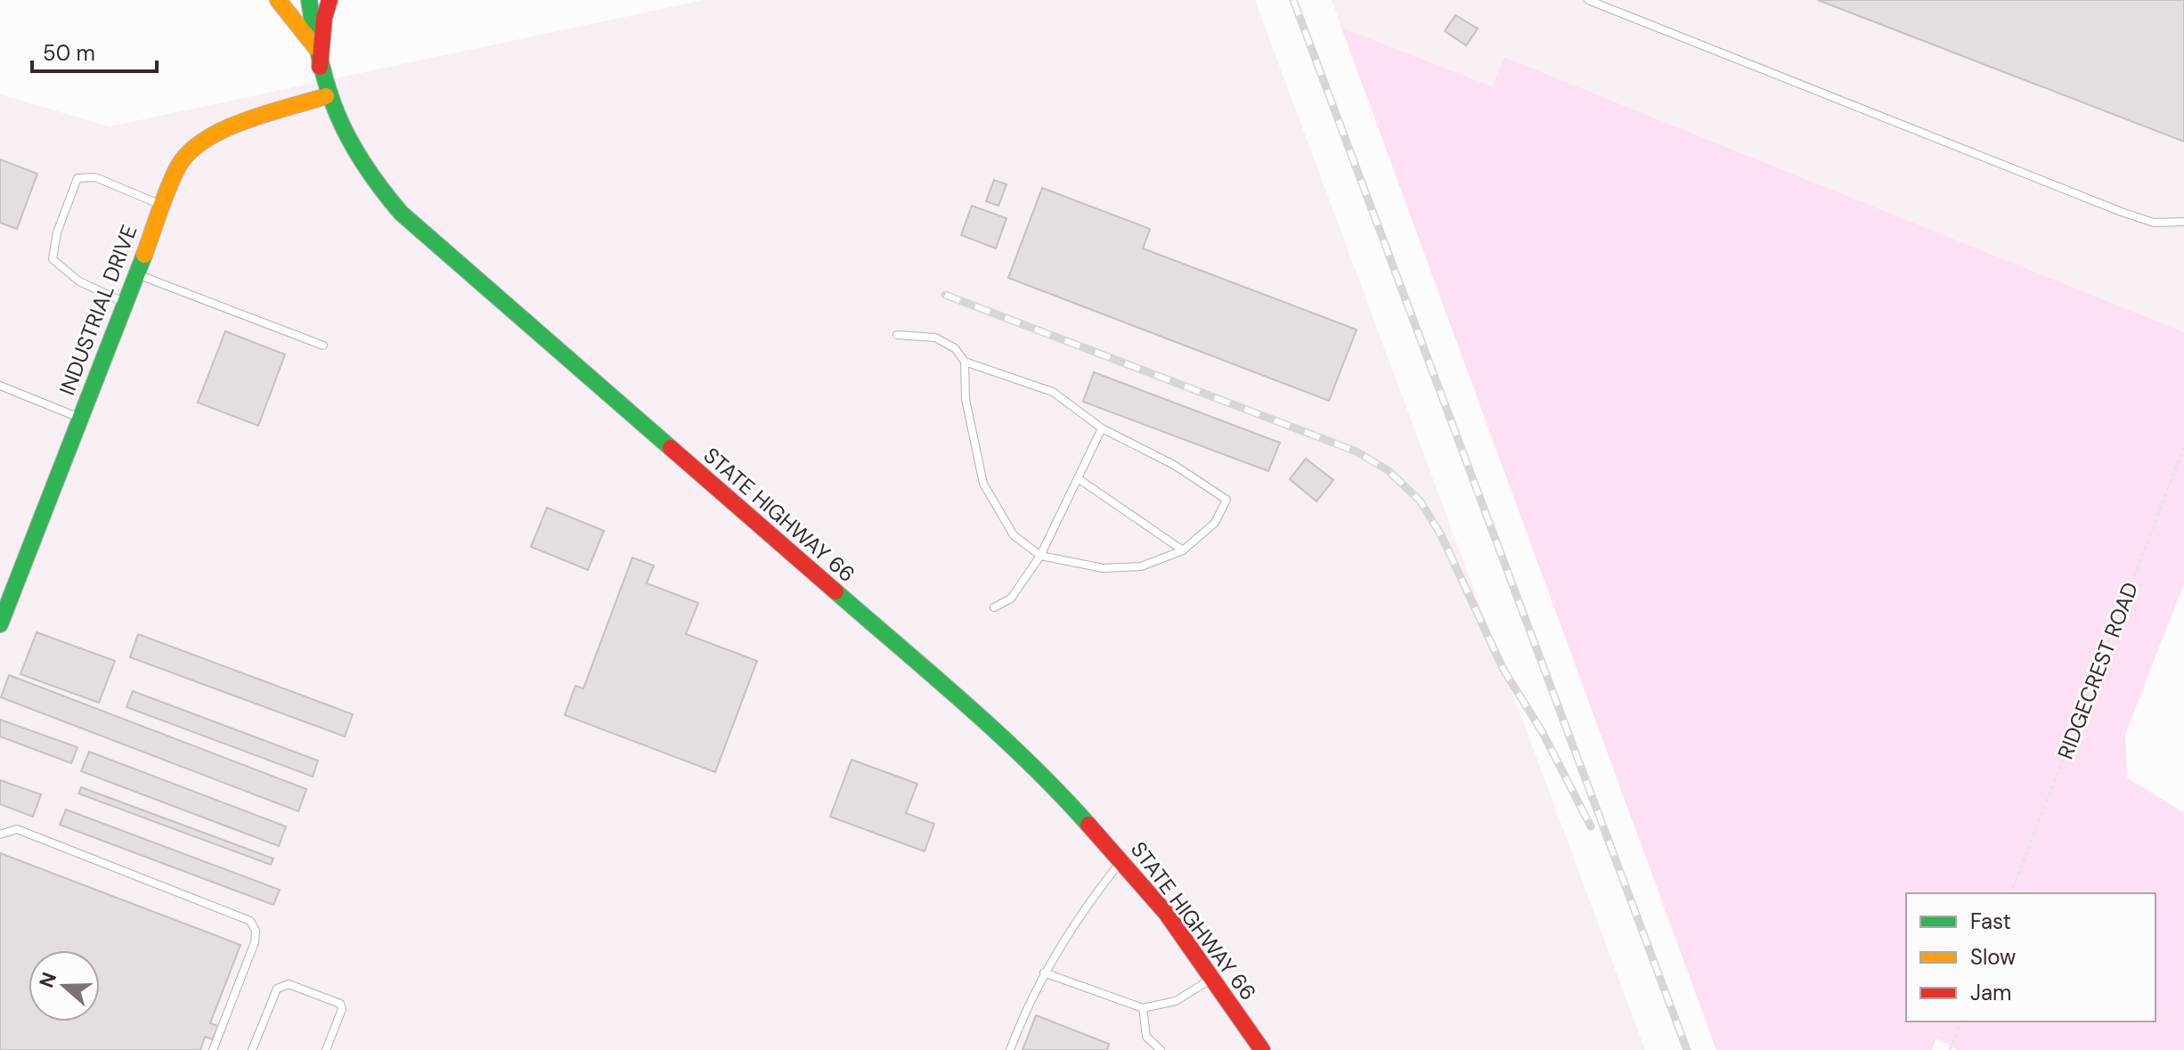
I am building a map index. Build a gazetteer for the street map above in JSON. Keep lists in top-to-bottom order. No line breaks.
{"streets":{"main road":["INDUSTRIAL DRIVE","STATE HIGHWAY 66"],"path":["RIDGECREST ROAD"]},"crossings":[["INDUSTRIAL DRIVE","STATE HIGHWAY 66"]],"legend":["Fast","Slow","Jam"],"scale_bar":"50 m","north":"left"}
